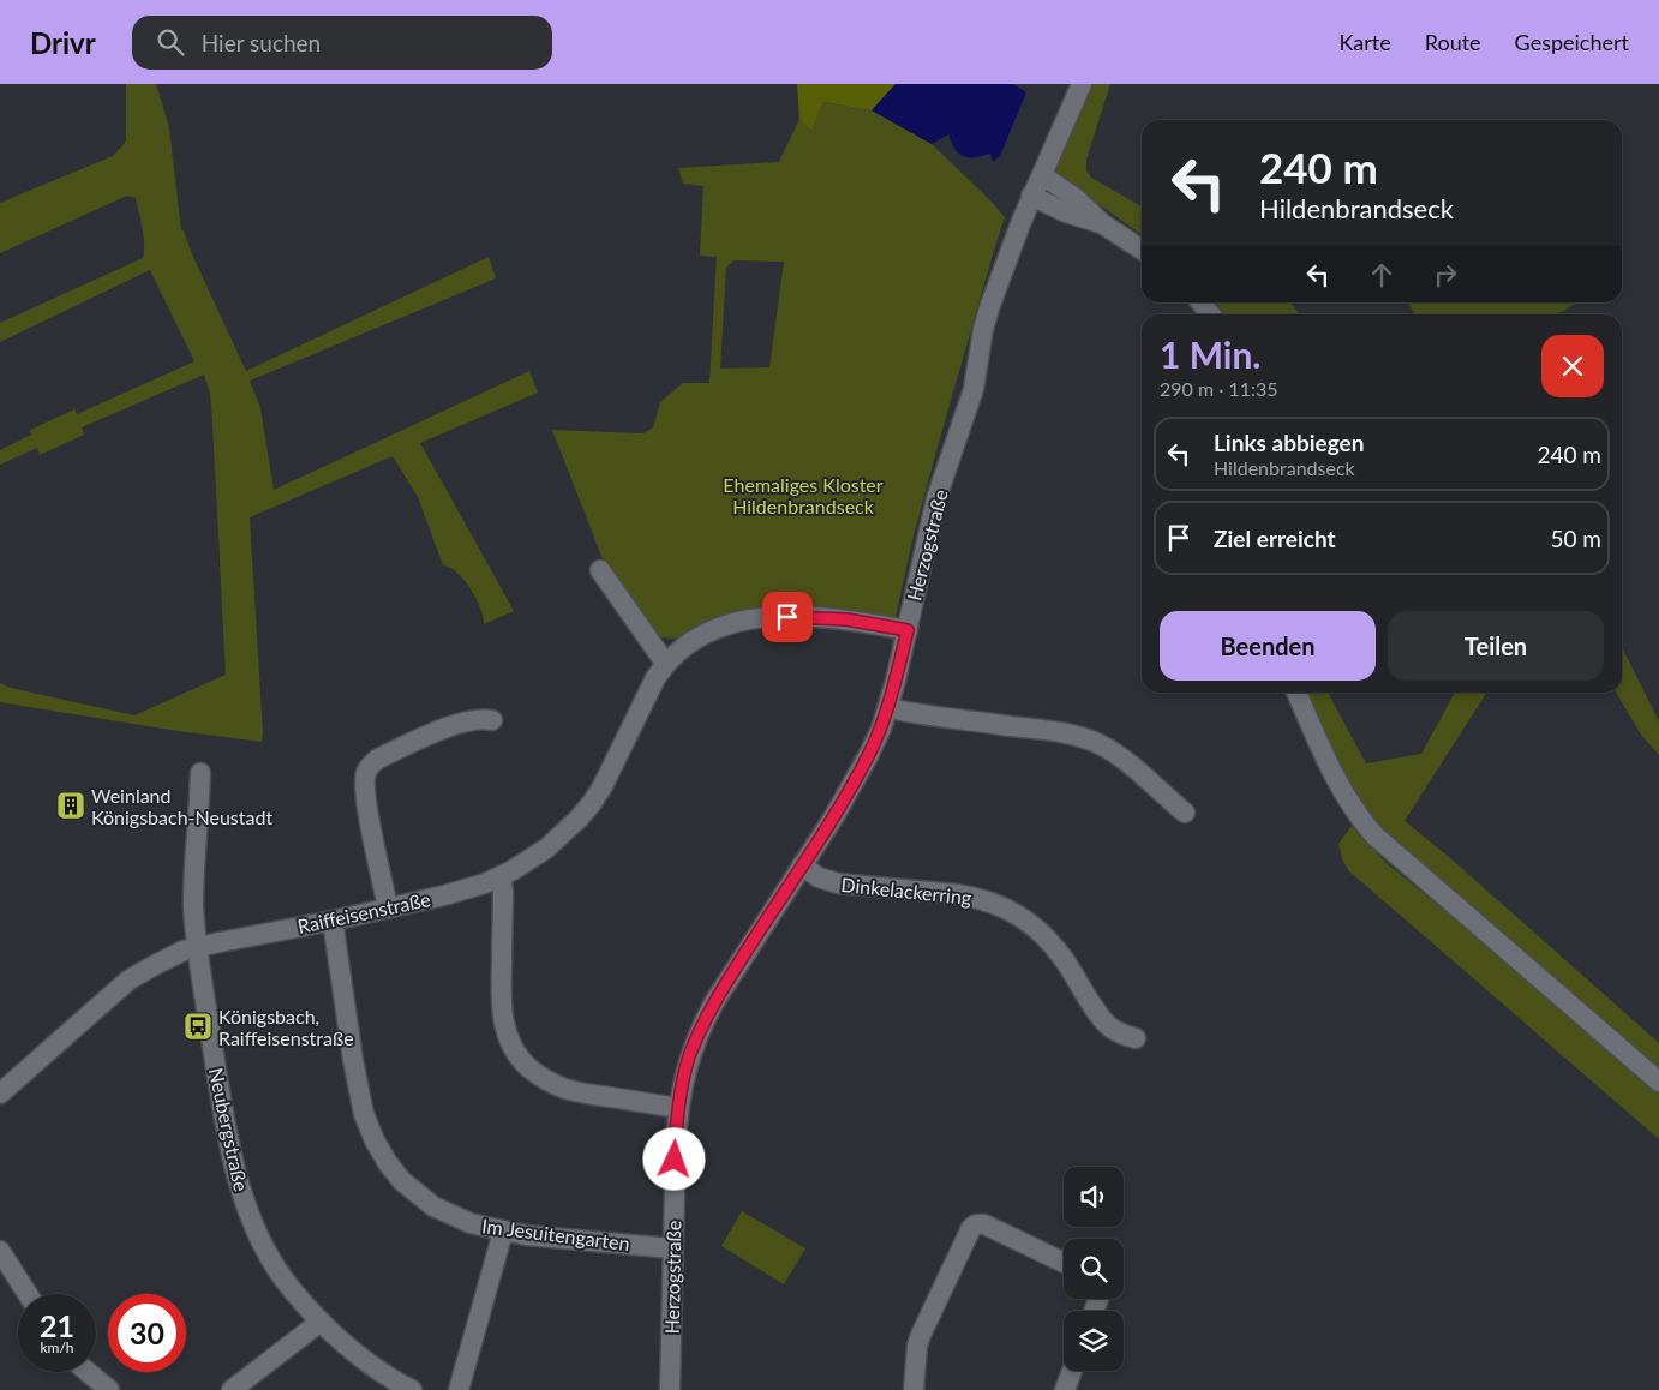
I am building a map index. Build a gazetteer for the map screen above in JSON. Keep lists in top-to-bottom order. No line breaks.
{"streets":{"street":["Herzogstraße","Dinkelackerring","Raiffeisenstraße","Neubergstraße","Im Jesuitengarten"]},"crossings":[["Herzogstraße","Dinkelackerring"],["Herzogstraße","Im Jesuitengarten"],["Raiffeisenstraße","Neubergstraße"],["Raiffeisenstraße","Im Jesuitengarten"]],"parks":["Ehemaliges Kloster Hildenbrandseck"],"places":{"building":["Weinland Königsbach-Neustadt"],"bus stop":["Königsbach, Raiffeisenstraße"]},"page":{"header":"Drivr","search":"Hier suchen","nav":["Karte","Route","Gespeichert"],"turn":["240 m","Hildenbrandseck"],"heading":["1 Min.","290 m · 11:35"],"list":[{"name":"Links abbiegen","note":"Hildenbrandseck","value":"240 m"},{"name":"Ziel erreicht","value":"50 m"}],"buttons":["Beenden","Teilen"],"speed":"21 km/h","limit":"30"}}
